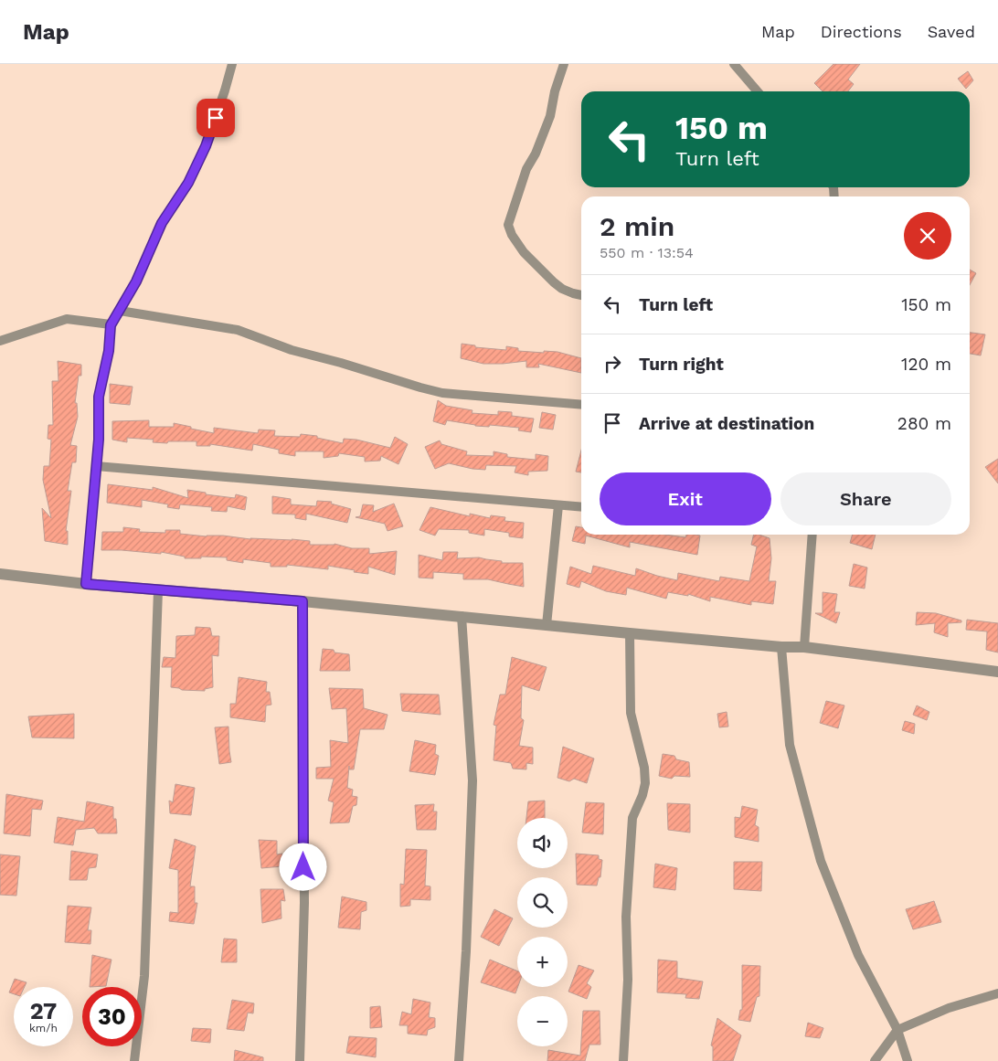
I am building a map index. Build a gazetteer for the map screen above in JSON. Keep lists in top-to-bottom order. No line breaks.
{"page":{"header":"Map","nav":["Map","Directions","Saved"],"turn":["150 m","Turn left"],"heading":["2 min","550 m · 13:54"],"list":[{"name":"Turn left","value":"150 m"},{"name":"Turn right","value":"120 m"},{"name":"Arrive at destination","value":"280 m"}],"buttons":["Exit","Share"],"map_buttons":["+","−"],"speed":"27 km/h","limit":"30"}}
